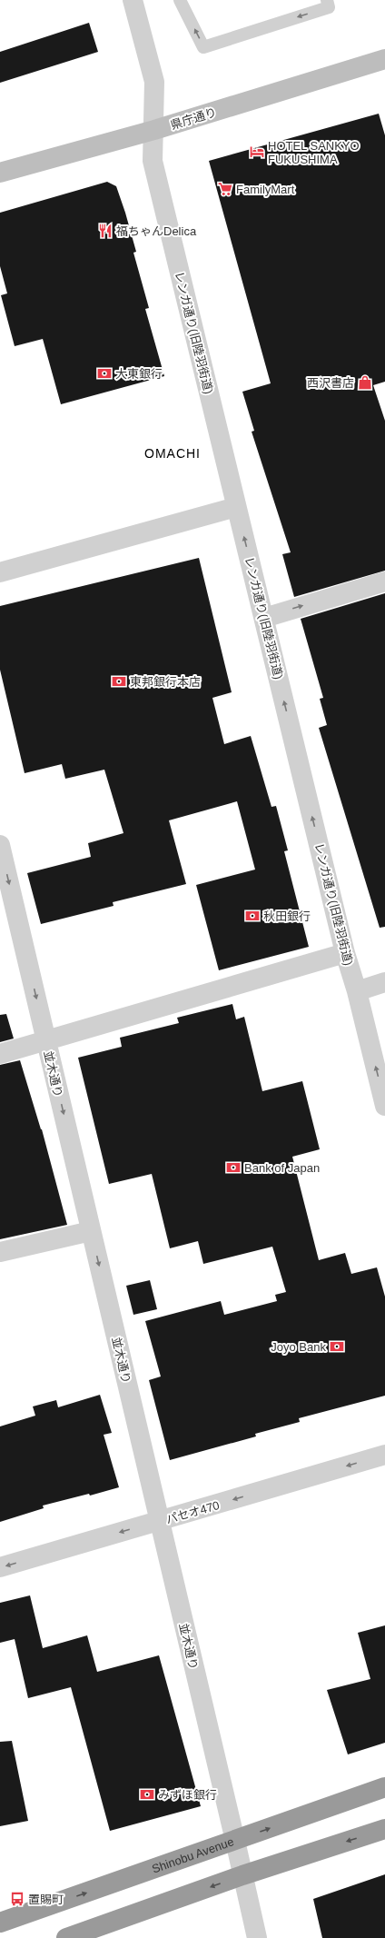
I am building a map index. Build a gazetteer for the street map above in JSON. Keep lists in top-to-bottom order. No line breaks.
{"streets":{"highway":["Shinobu Avenue"],"street":["県庁通り","レンガ通り(旧陸羽街道)","並木通り","パセオ470"]},"crossings":[["県庁通り","レンガ通り(旧陸羽街道)"],["並木通り","パセオ470"],["並木通り","Shinobu Avenue"]],"one_way":["レンガ通り(旧陸羽街道)","並木通り","パセオ470"],"districts":["OMACHI"],"places":{"hotel":["HOTEL SANKYO FUKUSHIMA"],"supermarket":["FamilyMart"],"restaurant":["福ちゃんDelica"],"bank":["大東銀行","東邦銀行本店","秋田銀行","Bank of Japan","Joyo Bank","みずほ銀行"],"shop":["西沢書店"],"bus stop":["置賜町"]}}
